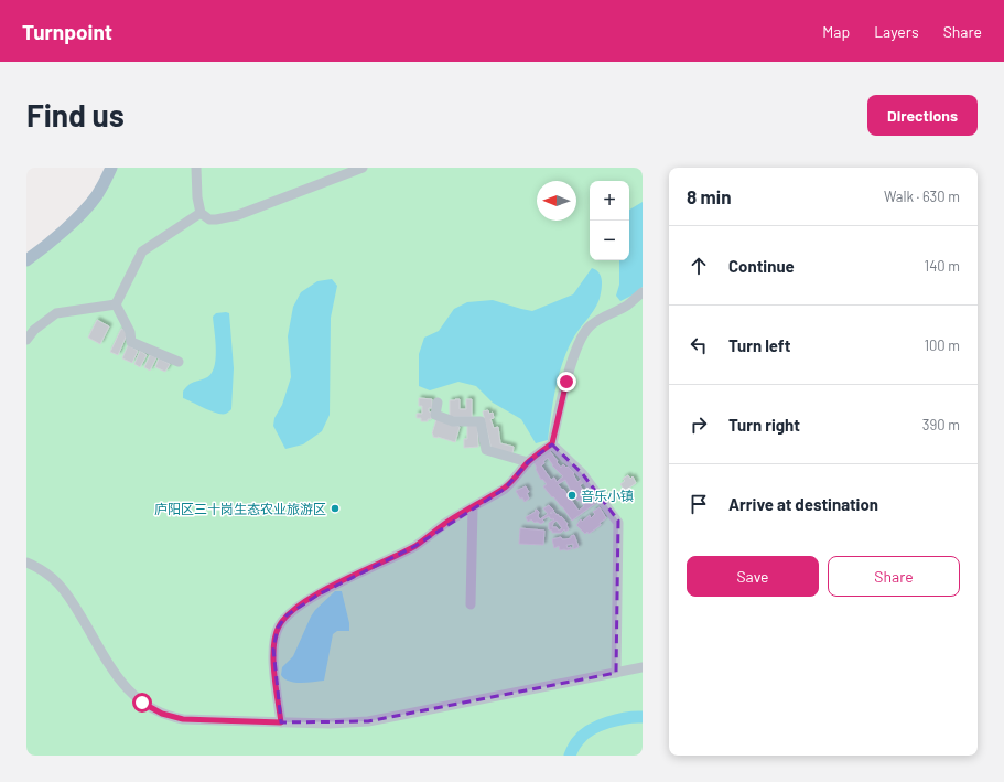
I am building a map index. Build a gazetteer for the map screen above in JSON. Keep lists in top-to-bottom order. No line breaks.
{"places":["音乐小镇","庐阳区三十岗生态农业旅游区"],"north":"left","page":{"header":"Turnpoint","nav":["Map","Layers","Share"],"buttons":["Directions",["Save","Share"]],"title":"Find us","heading":["8 min","Walk · 630 m"],"map_buttons":["+","−"],"list":[["Continue","140 m"],["Turn left","100 m"],["Turn right","390 m"],"Arrive at destination"]}}
